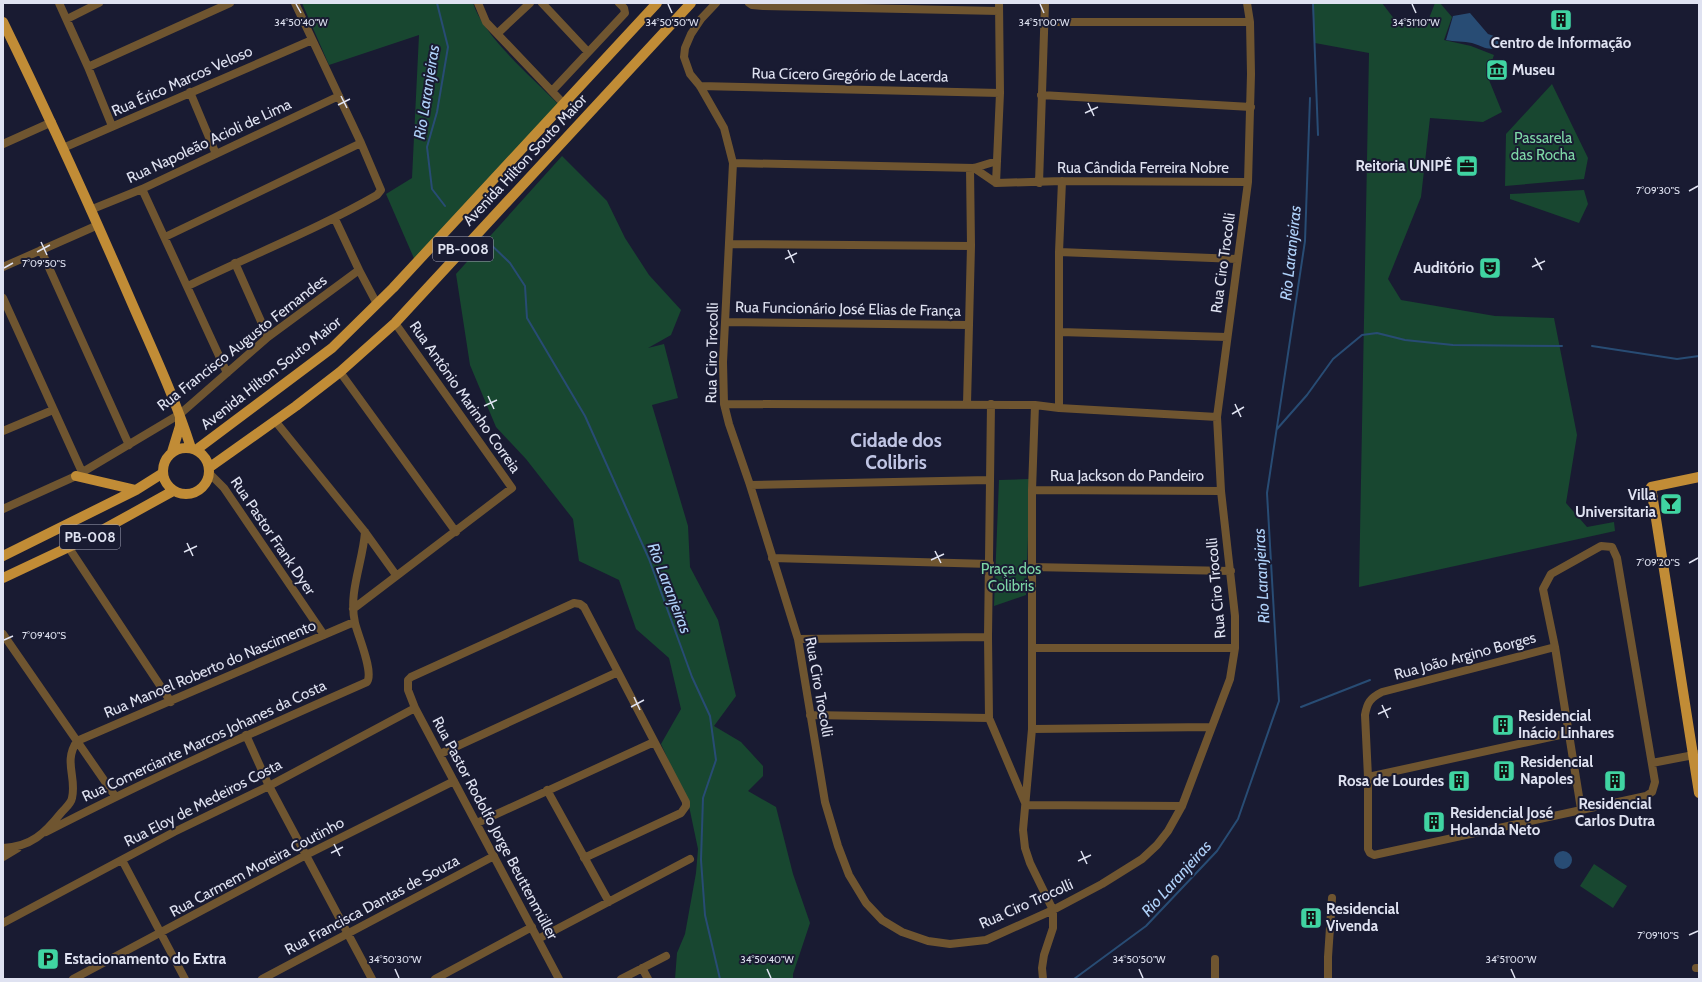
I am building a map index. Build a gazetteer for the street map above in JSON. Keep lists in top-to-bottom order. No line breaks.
{"streets":{"main road":["Avenida Hilton Souto Maior","PB-008"],"street":["Rua Cícero Gregório de Lacerda","Rua Érico Marcos Veloso","Rua Napoleão Acioli de Lima","Rua Cândida Ferreira Nobre","Rua Ciro Trocolli","Rua Funcionário José Elias de França","Rua Francisco Augusto Fernandes","Rua Antônio Marinho Correia","Rua Jackson do Pandeiro","Rua Pastor Frank Dyer","Rua João Argino Borges","Rua Manoel Roberto do Nascimento","Rua Comerciante Marcos Johanes da Costa","Rua Eloy de Medeiros Costa","Rua Pastor Rodolfo Jorge Beuttenmüller","Rua Carmem Moreira Coutinho","Rua Francisca Dantas de Souza"]},"crossings":[["Rua Cícero Gregório de Lacerda","Rua Ciro Trocolli"],["Avenida Hilton Souto Maior","PB-008"],["Avenida Hilton Souto Maior","Rua Antônio Marinho Correia"],["Avenida Hilton Souto Maior","Rua Pastor Frank Dyer"],["Rua Cândida Ferreira Nobre","Rua Ciro Trocolli"],["PB-008","Rua Pastor Frank Dyer"],["Rua Ciro Trocolli","Rua Funcionário José Elias de França"],["Rua Ciro Trocolli","Rua Jackson do Pandeiro"],["Rua Pastor Frank Dyer","Rua Manoel Roberto do Nascimento"],["Rua Manoel Roberto do Nascimento","Rua Comerciante Marcos Johanes da Costa"],["Rua Eloy de Medeiros Costa","Rua Pastor Rodolfo Jorge Beuttenmüller"],["Rua Pastor Rodolfo Jorge Beuttenmüller","Rua Carmem Moreira Coutinho"],["Rua Pastor Rodolfo Jorge Beuttenmüller","Rua Francisca Dantas de Souza"]],"districts":["Cidade dos Colibris"],"water":["Rio Laranjeiras"],"parks":["Passarela das Rocha","Praça dos Colibris"],"places":{"building":["Centro de Informação","Residencial Inácio Linhares","Residencial Napoles","Rosa de Lourdes","Residencial Carlos Dutra","Residencial José Holanda Neto","Residencial Vivenda"],"museum":["Museu"],"office":["Reitoria UNIPÊ"],"theatre":["Auditório"],"bar":["Villa Universitaria"],"parking":["Estacionamento do Extra"]},"coordinates":["34°50'40\"W","34°50'50\"W","34°51'00\"W","34°51'10\"W","7°09'30\"S","7°09'50\"S","7°09'20\"S","7°09'40\"S","7°09'10\"S","34°50'30\"W"]}
